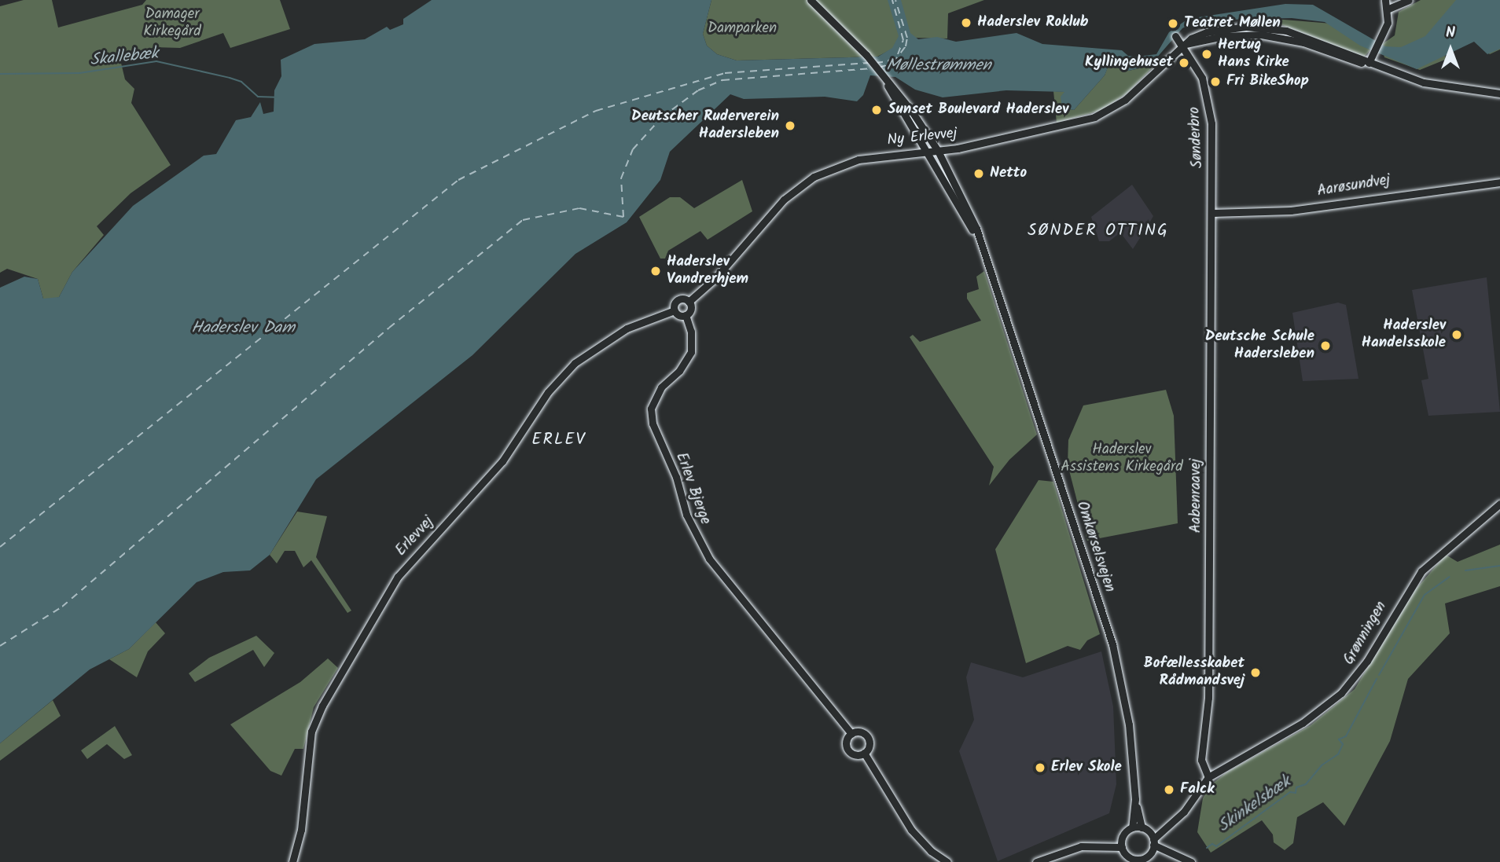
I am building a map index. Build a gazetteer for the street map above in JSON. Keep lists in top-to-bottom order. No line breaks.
{"streets":{"street":["Ny Erlevvej","Sønderbro","Aarøsundvej","Erlev Bjerge","Aabenraavej","Erlevvej","Omkørselsvejen","Grønningen"]},"crossings":[["Ny Erlevvej","Sønderbro"],["Ny Erlevvej","Erlevvej"],["Ny Erlevvej","Omkørselsvejen"],["Sønderbro","Aarøsundvej"],["Sønderbro","Aabenraavej"],["Aarøsundvej","Aabenraavej"],["Aabenraavej","Grønningen"],["Omkørselsvejen","Grønningen"]],"districts":["SØNDER OTTING","ERLEV"],"water":["Skallebæk","Møllestrømmen","Haderslev Dam","Skinkelsbæk"],"parks":["Damager Kirkegård","Damparken","Haderslev Assistens Kirkegård"],"places":["Haderslev Roklub","Teatret Møllen","Hertug Hans Kirke","Kyllingehuset","Fri BikeShop","Sunset Boulevard Haderslev","Deutscher Ruderverein Hadersleben","Netto","Haderslev Vandrerhjem","Haderslev Handelsskole","Deutsche Schule Hadersleben","Bofællesskabet Rådmandsvej","Erlev Skole","Falck"],"north":"top"}
